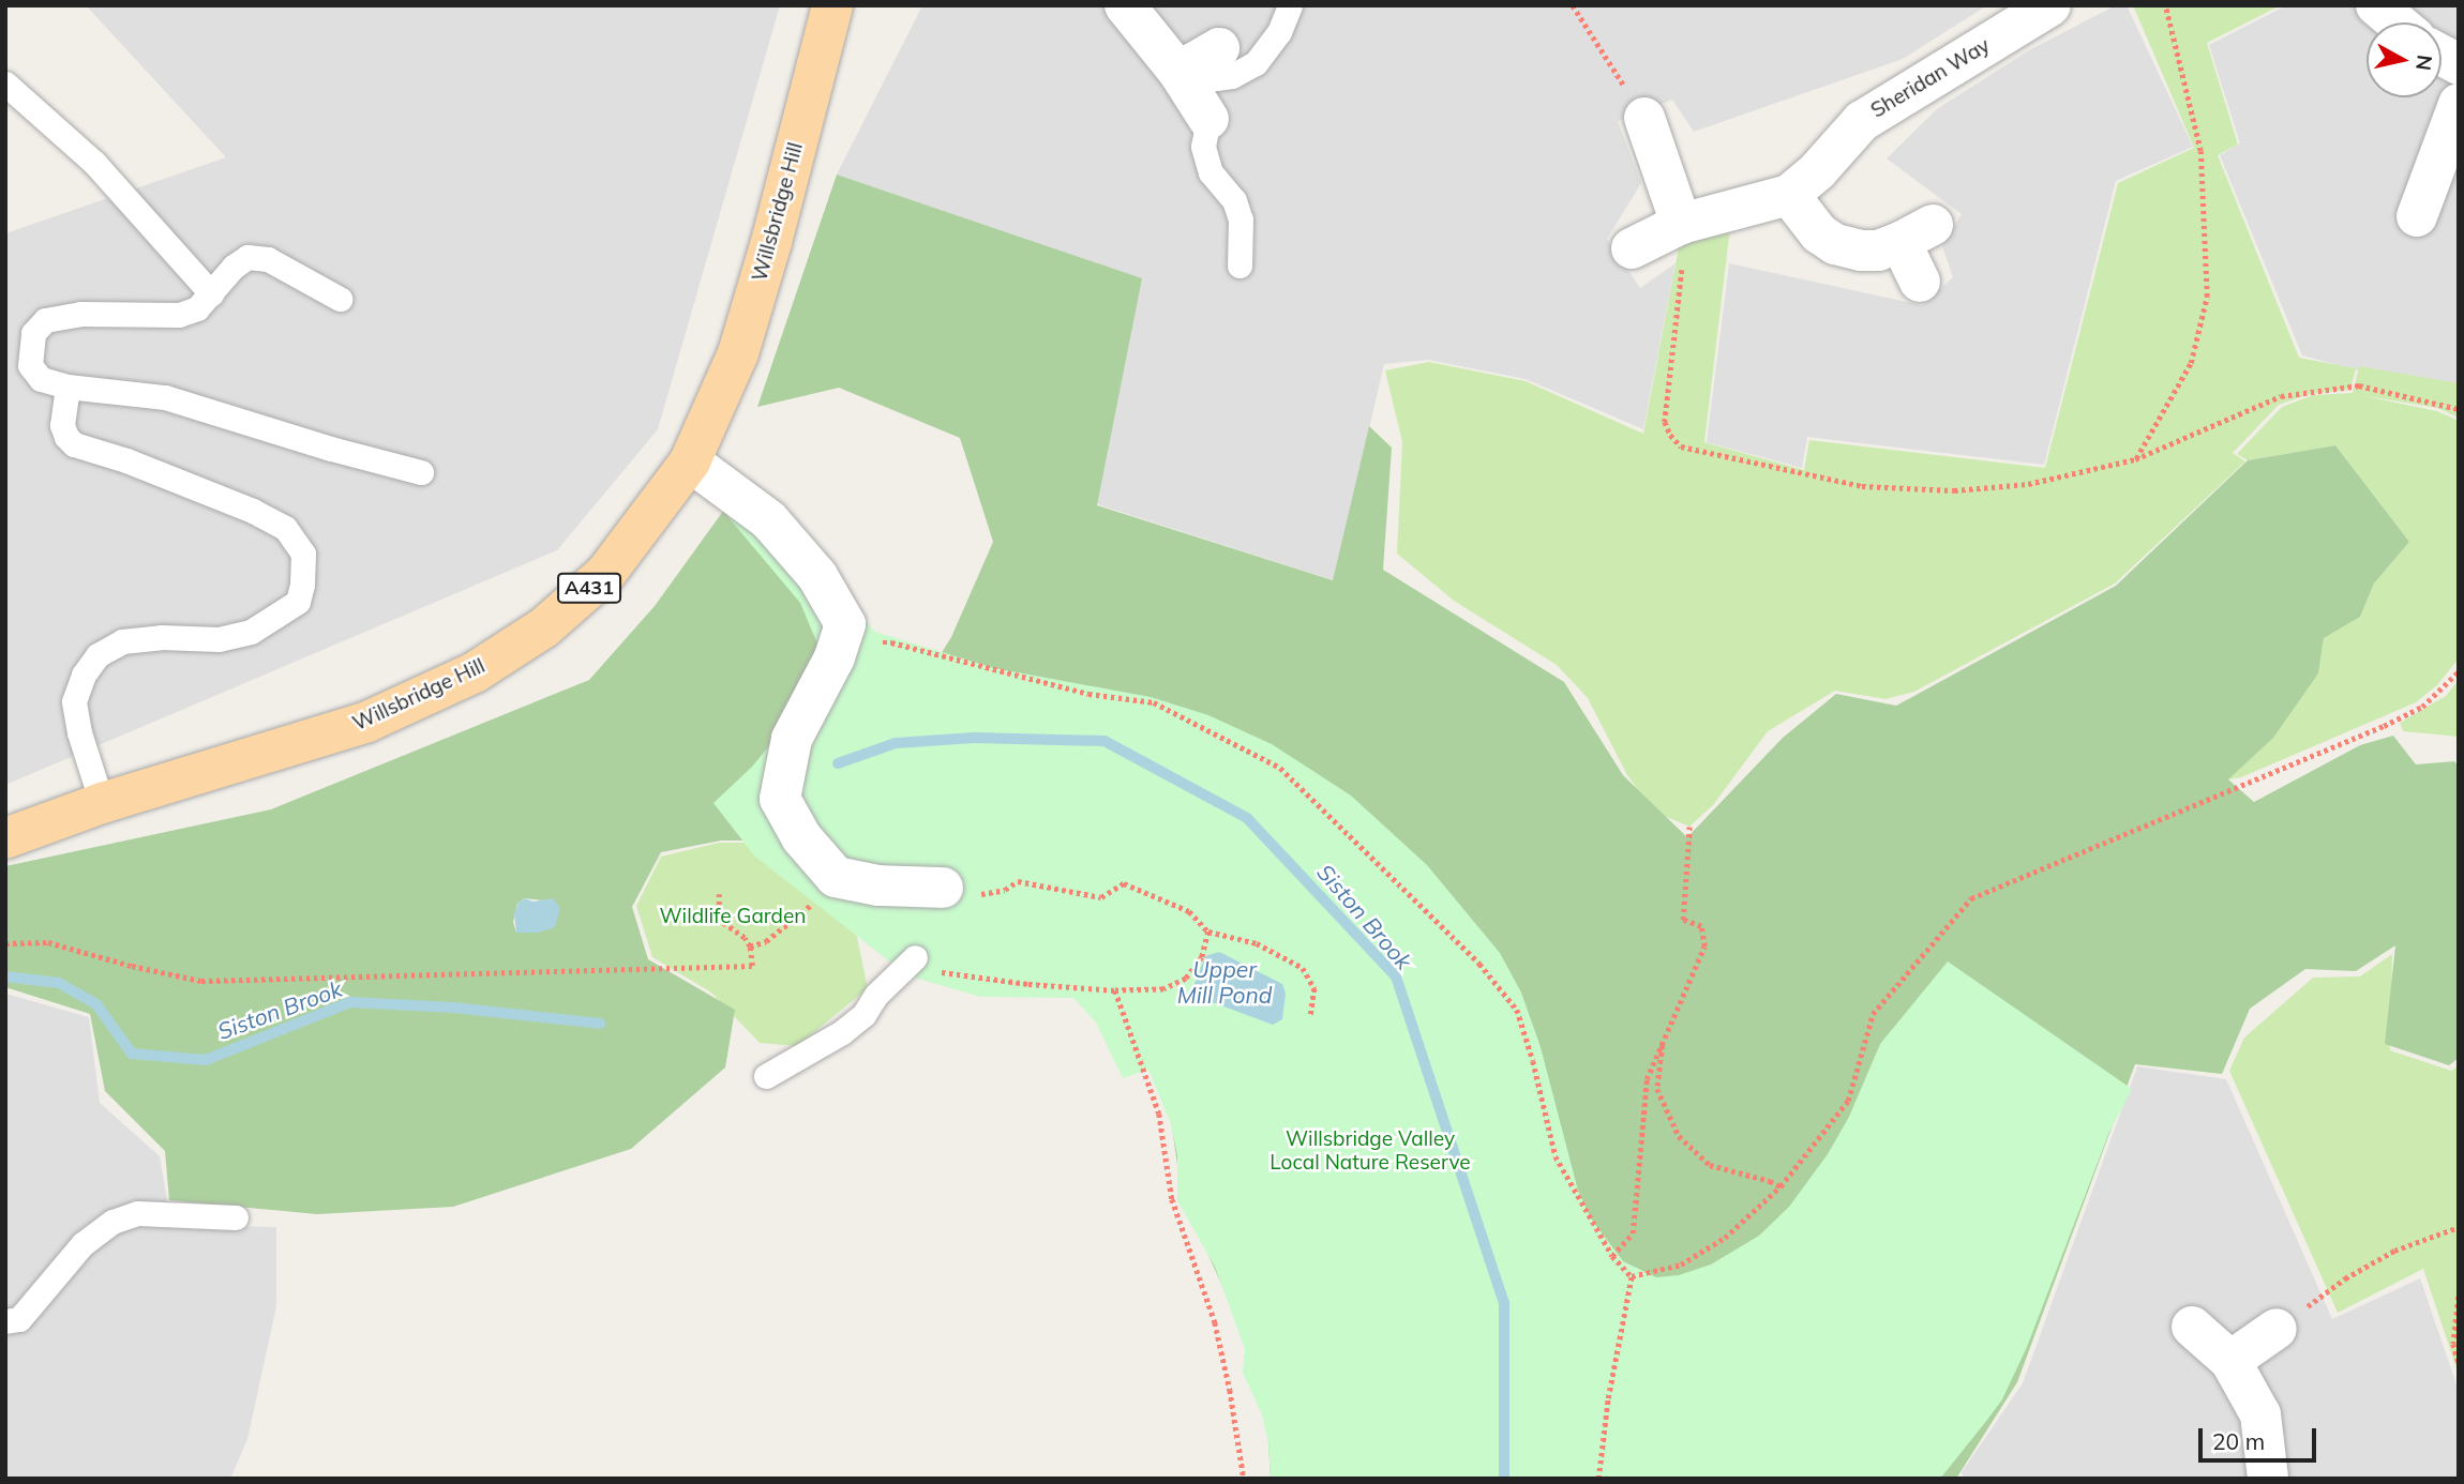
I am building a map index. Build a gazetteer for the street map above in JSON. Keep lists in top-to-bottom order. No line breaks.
{"streets":{"main road":["Willsbridge Hill","A431"],"street":["Sheridan Way"]},"water":["Siston Brook","Upper Mill Pond"],"parks":["Wildlife Garden","Willsbridge Valley Local Nature Reserve"],"scale_bar":"20 m","north":"right"}
